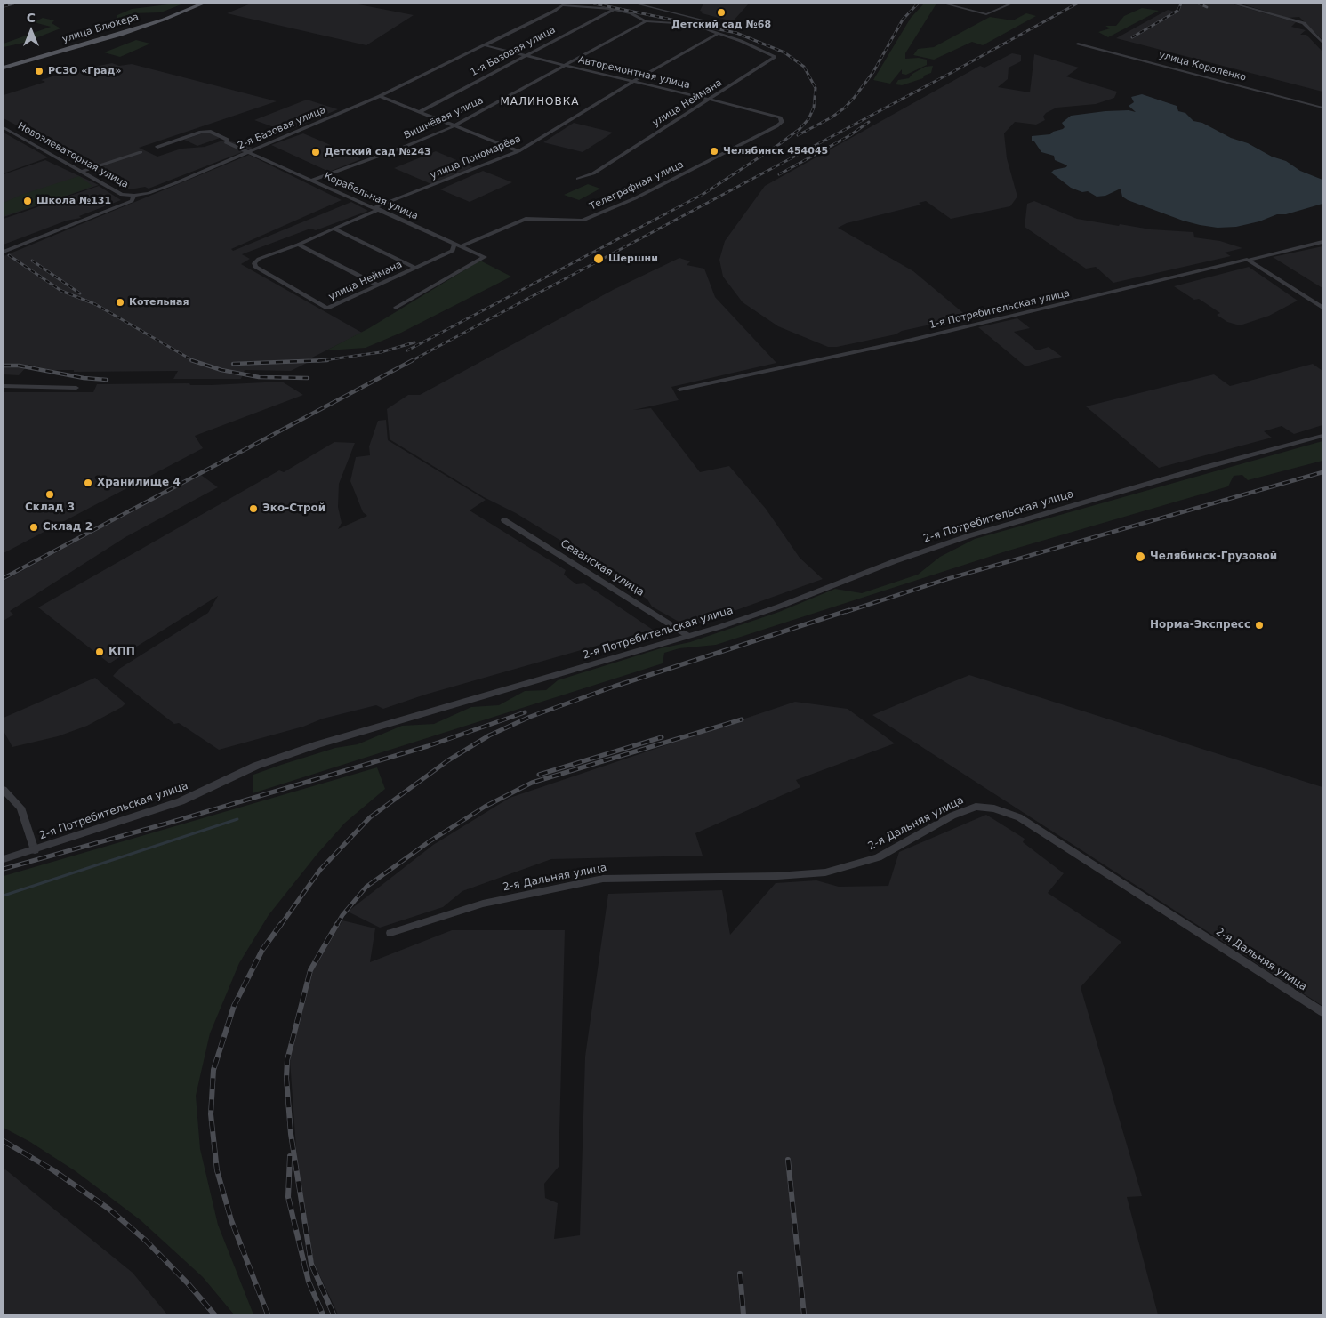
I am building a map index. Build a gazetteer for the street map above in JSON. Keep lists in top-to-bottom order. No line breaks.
{"streets":{"main road":["улица Блюхера"],"street":["1-я Базовая улица","улица Короленко","Авторемонтная улица","улица Неймана","Вишнёвая улица","2-я Базовая улица","Новоэлеваторная улица","улица Пономарёва","Телеграфная улица","Корабельная улица","1-я Потребительская улица","2-я Потребительская улица","Севанская улица","2-я Дальняя улица"]},"crossings":[["1-я Базовая улица","Авторемонтная улица"],["1-я Базовая улица","2-я Базовая улица"],["Авторемонтная улица","улица Неймана"],["Авторемонтная улица","Вишнёвая улица"],["Авторемонтная улица","2-я Базовая улица"],["Авторемонтная улица","улица Пономарёва"],["Авторемонтная улица","Телеграфная улица"],["улица Неймана","улица Пономарёва"],["улица Неймана","Корабельная улица"],["Вишнёвая улица","Корабельная улица"],["2-я Базовая улица","Новоэлеваторная улица"],["2-я Базовая улица","Корабельная улица"],["улица Пономарёва","Корабельная улица"],["Телеграфная улица","Корабельная улица"],["2-я Потребительская улица","Севанская улица"]],"districts":["МАЛИНОВКА"],"places":["Детский сад №68","РСЗО «Град»","Челябинск 454045","Детский сад №243","Школа №131","Шершни","Котельная","Хранилище 4","Склад 3","Эко-Строй","Склад 2","Челябинск-Грузовой","Норма-Экспресс","КПП"],"north":"top"}
